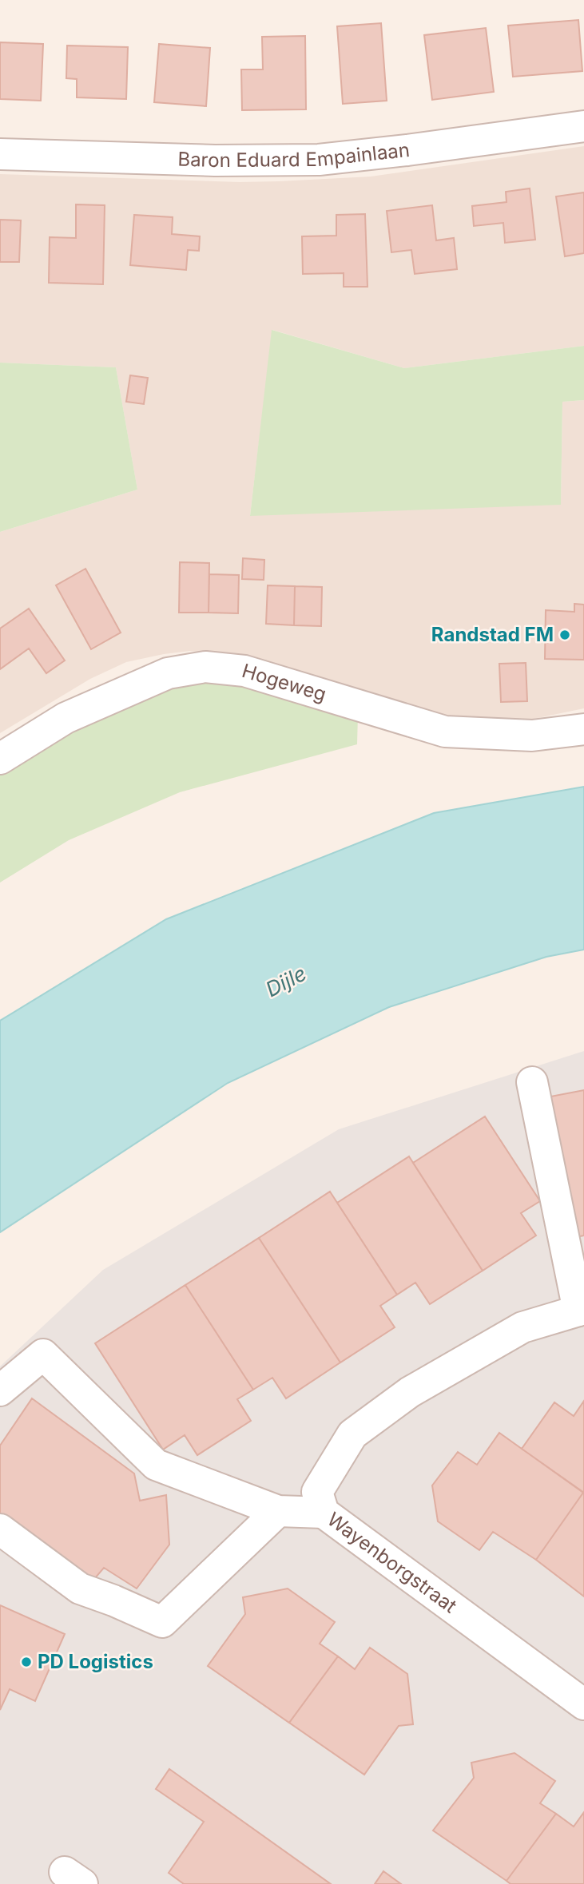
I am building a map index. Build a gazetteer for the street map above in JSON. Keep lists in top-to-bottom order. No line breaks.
{"streets":{"street":["Baron Eduard Empainlaan","Hogeweg","Wayenborgstraat"]},"water":["Dijle"],"places":["Randstad FM","PD Logistics"]}
